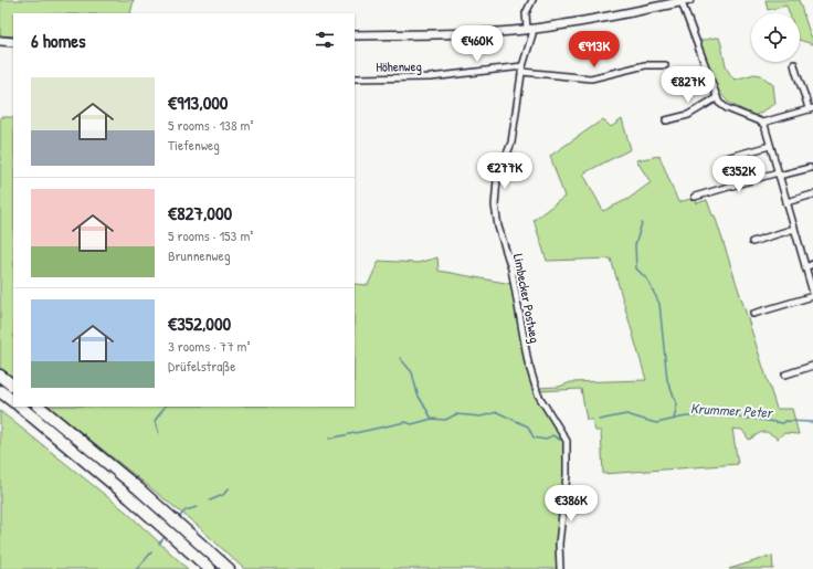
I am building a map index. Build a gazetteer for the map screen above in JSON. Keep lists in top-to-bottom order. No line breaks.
{"streets":{"street":["Höhenweg","Limbecker Postweg"]},"crossings":[["Höhenweg","Limbecker Postweg"]],"water":["Krummer Peter"],"page":{"heading":"6 homes","price":["€460K","€913K","€827K","€277K","€352K","€386K"],"list":[{"name":"€913,000","note":"5 rooms · 138 m² · Tiefenweg"},{"name":"€827,000","note":"5 rooms · 153 m² · Brunnenweg"},{"name":"€352,000","note":"3 rooms · 77 m² · Drüfelstraße"}]}}
